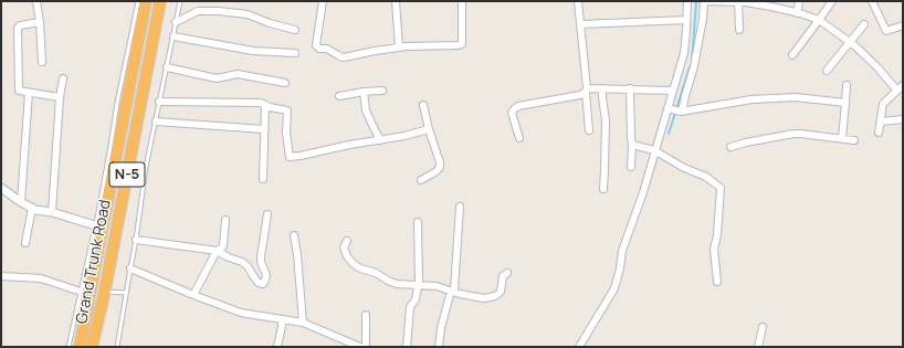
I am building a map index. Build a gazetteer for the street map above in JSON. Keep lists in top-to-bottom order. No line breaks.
{"streets":{"highway":["N-5","Grand Trunk Road"]}}
